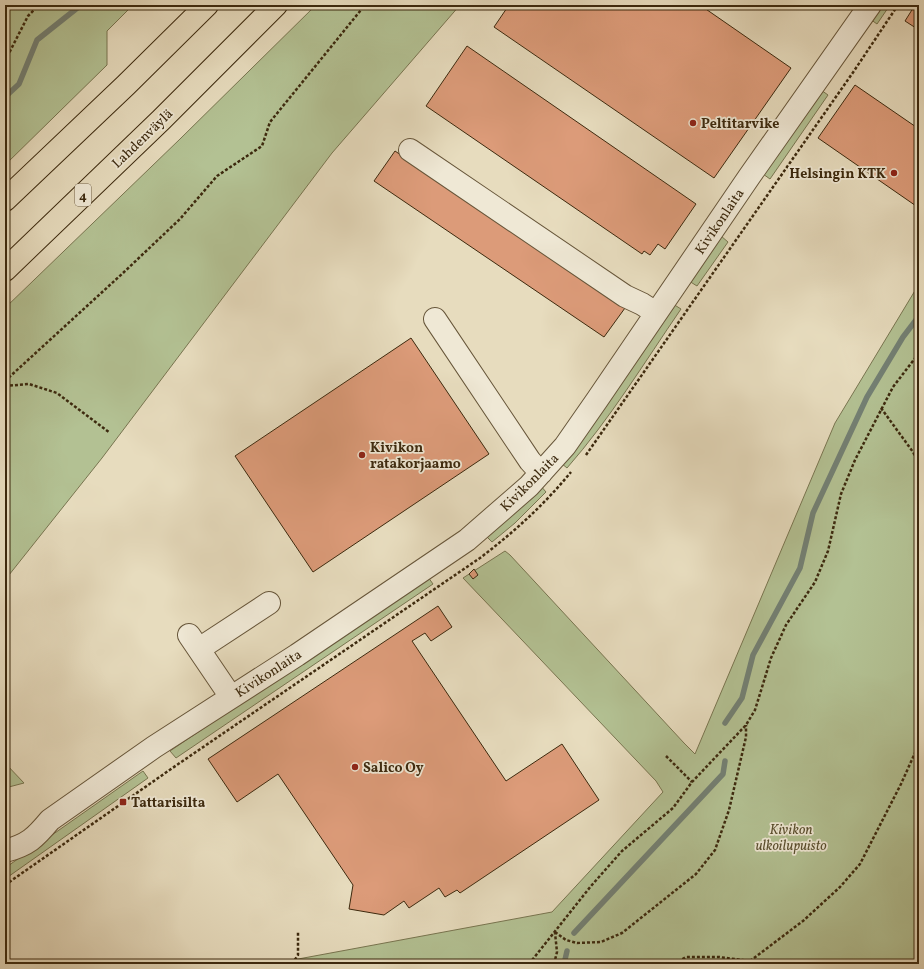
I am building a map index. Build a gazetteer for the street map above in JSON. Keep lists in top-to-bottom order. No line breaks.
{"streets":{"highway":["Lahdenväylä","4"],"street":["Kivikonlaita"]},"parks":["Kivikon ulkoilupuisto"],"places":{"other":["Peltitarvike","Helsingin KTK","Kivikon ratakorjaamo","Salico Oy"],"transit":["Tattarisilta"]}}
